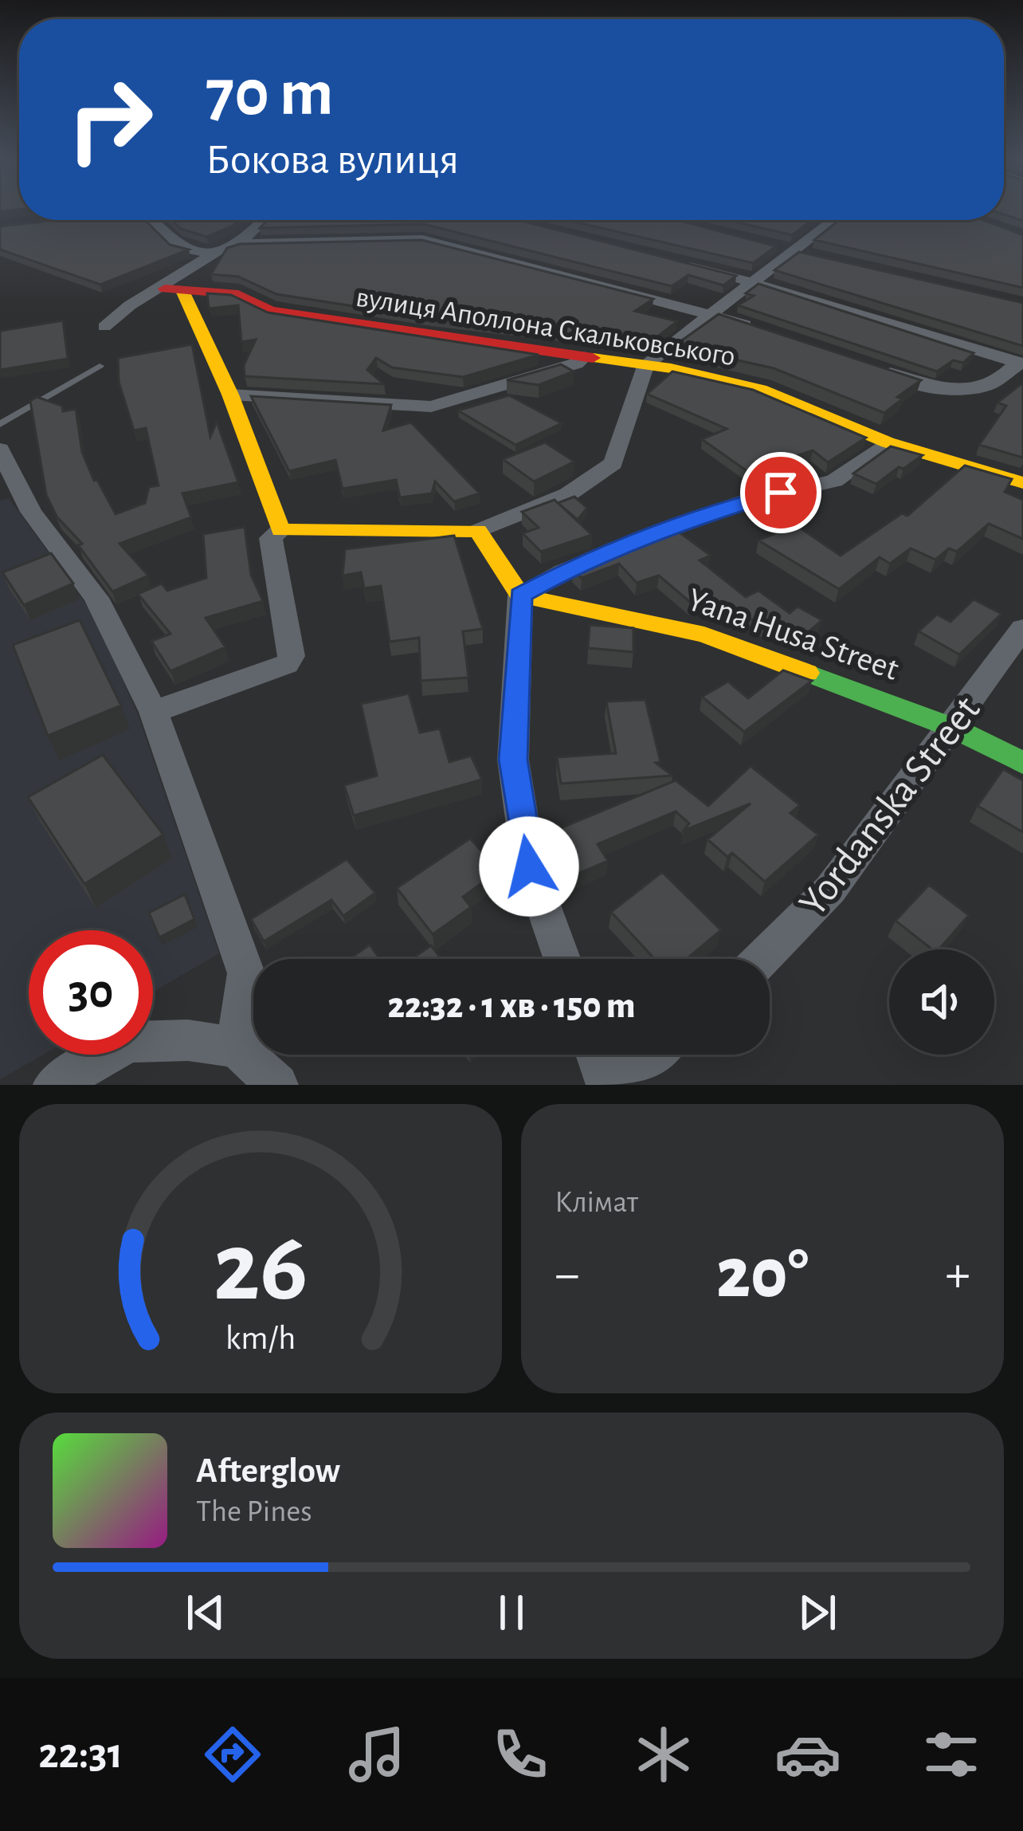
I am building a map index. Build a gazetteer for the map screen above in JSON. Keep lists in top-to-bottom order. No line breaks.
{"streets":{"street":["вулиця Аполлона Скальковського","Yana Husa Street","Yordanska Street"]},"crossings":[["Yana Husa Street","Yordanska Street"]],"page":{"turn":["70 m","Бокова вулиця"],"limit":"30","trip":"22:32 · 1 хв · 150 m","tile":"Клімат","heat":["−","20°","+"],"song":["Afterglow","The Pines"],"tabs":"22:31","gauge":["26","km/h"]}}
